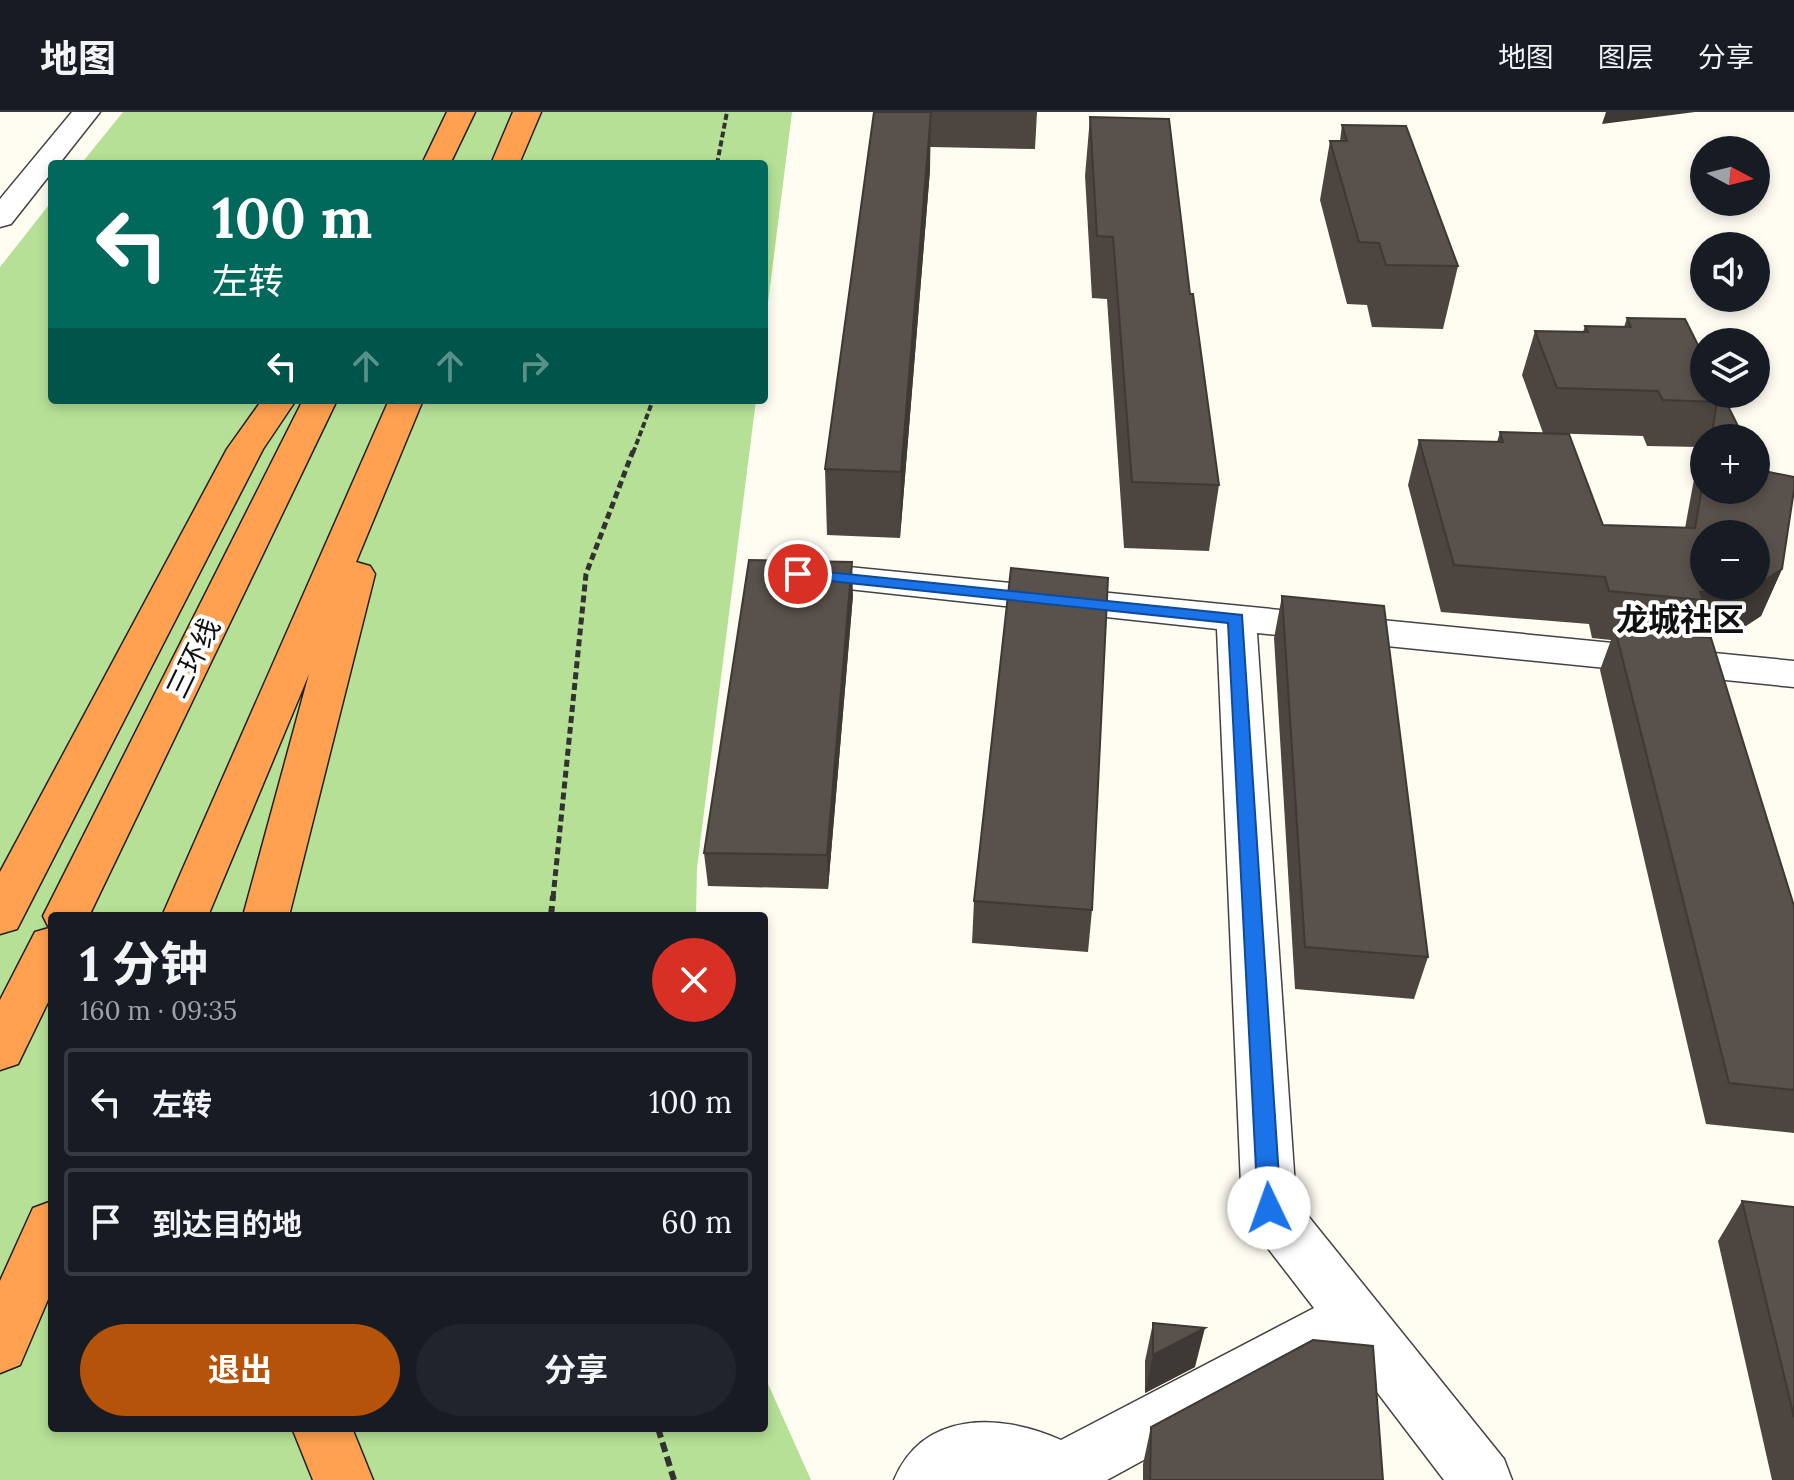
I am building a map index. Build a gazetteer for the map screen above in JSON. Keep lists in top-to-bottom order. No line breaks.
{"streets":{"highway":["三环线"]},"districts":["龙城社区"],"north":"right","page":{"header":"地图","nav":["地图","图层","分享"],"map_buttons":["+","−"],"turn":["100 m","左转"],"heading":["1 分钟","160 m · 09:35"],"list":[{"name":"左转","value":"100 m"},{"name":"到达目的地","value":"60 m"}],"buttons":["退出","分享"]}}
